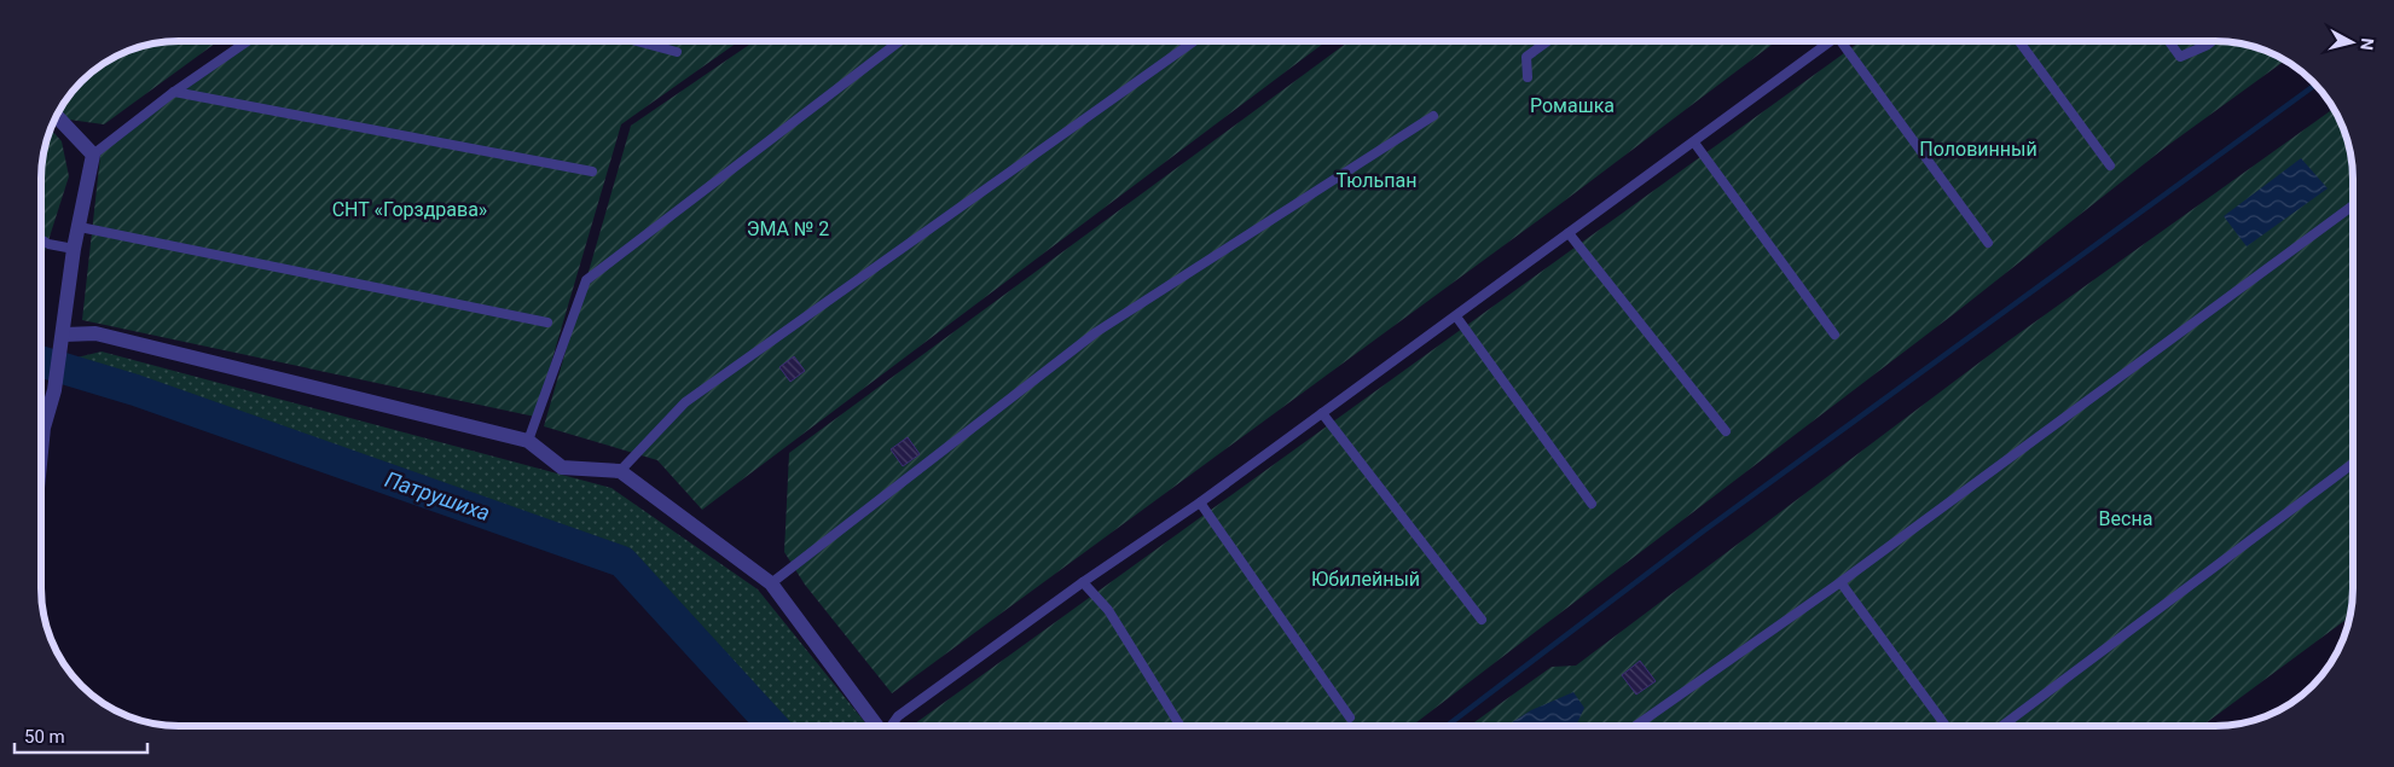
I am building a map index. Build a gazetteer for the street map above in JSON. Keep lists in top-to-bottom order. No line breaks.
{"water":["Патрушиха"],"parks":["Ромашка","Половинный","Тюльпан","СНТ «Горздрава»","ЭМА № 2","Весна","Юбилейный"],"scale_bar":"50 m","north":"right"}
